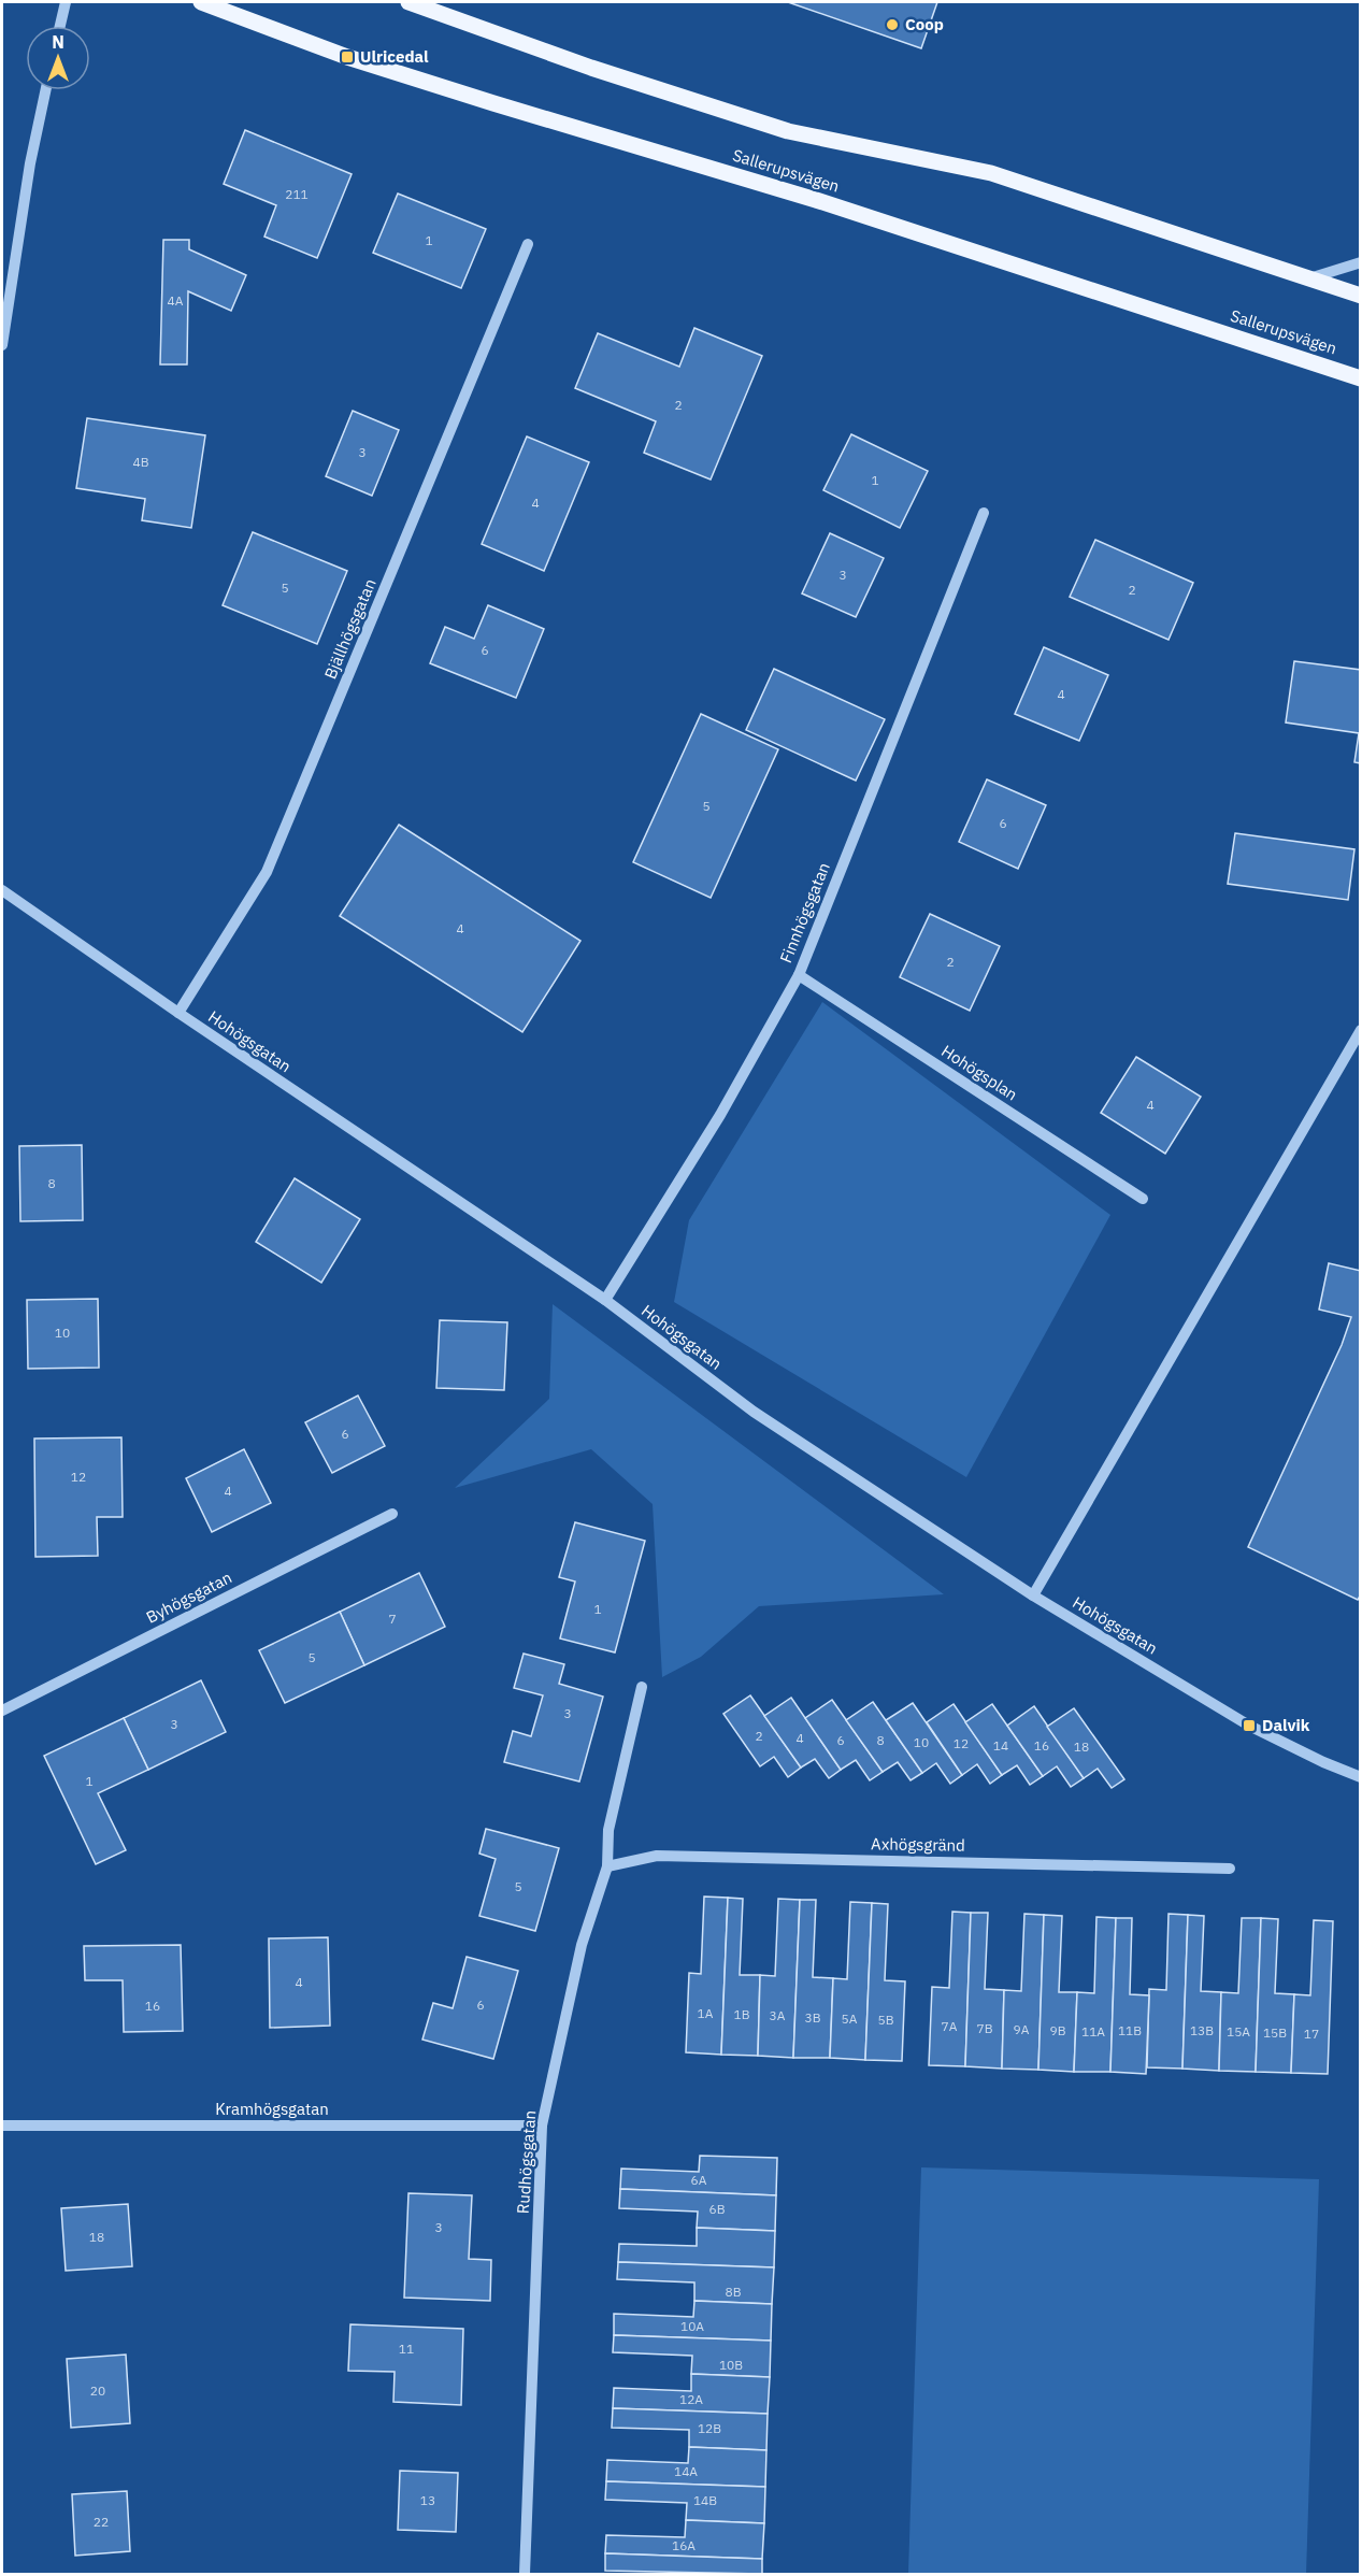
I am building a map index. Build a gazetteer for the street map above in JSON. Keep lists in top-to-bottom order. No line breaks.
{"streets":{"main road":["Sallerupsvägen"],"street":["Bjällhögsgatan","Finnhögsgatan","Hohögsgatan","Hohögsplan","Byhögsgatan","Axhögsgränd","Kramhögsgatan","Rudhögsgatan"]},"crossings":[["Bjällhögsgatan","Hohögsgatan"],["Finnhögsgatan","Hohögsgatan"],["Finnhögsgatan","Hohögsplan"],["Axhögsgränd","Rudhögsgatan"],["Kramhögsgatan","Rudhögsgatan"]],"places":{"other":["Coop"],"transit":["Ulricedal","Dalvik"]},"house_numbers":["211","1","4A","2","3","4B","1","4","3","5","2","6","4","5","6","4","2","4","8","10","6","12","4","1","7","5","3","3","2","4","6","8","10","12","14","16","18","1","5","4","6","16","1A","1B","3A","3B","5A","5B","7A","7B","9A","9B","11B","13B","11A","15A","15B","17","6A","6B","3","18","8B","10A","11","10B","20","12A","12B","14A","13","14B","22","16A"],"north":"top"}
